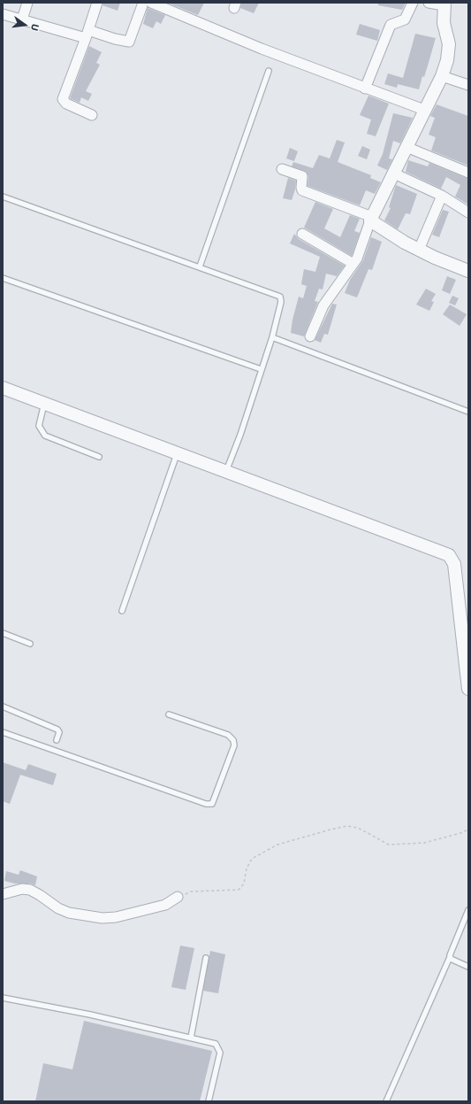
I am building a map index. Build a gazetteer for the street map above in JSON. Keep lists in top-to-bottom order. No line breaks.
{"north":"right"}
